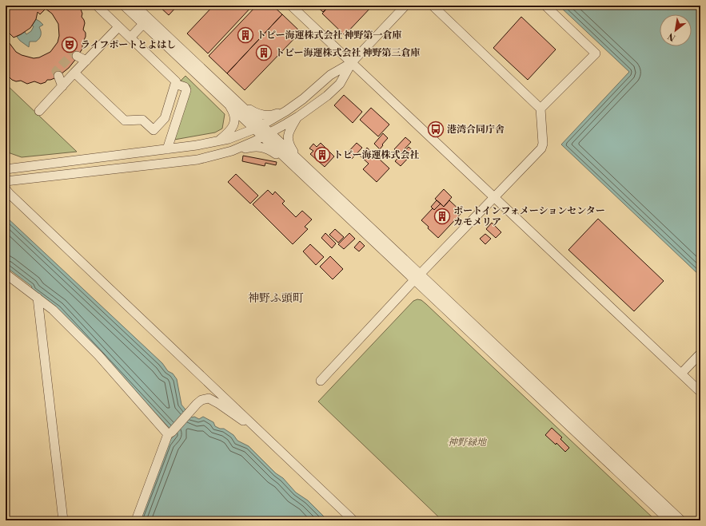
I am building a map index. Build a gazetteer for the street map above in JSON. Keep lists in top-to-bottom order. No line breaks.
{"districts":["神野ふ頭町"],"parks":["神野緑地"],"places":{"building":["トピー海運株式会社 神野第一倉庫","トピー海運株式会社 神野第三倉庫","トピー海運株式会社","ポートインフォメーションセンター カモメリア"],"theatre":["ライフポートとよはし"],"bus stop":["港湾合同庁舎"]},"north":"bottom left"}
